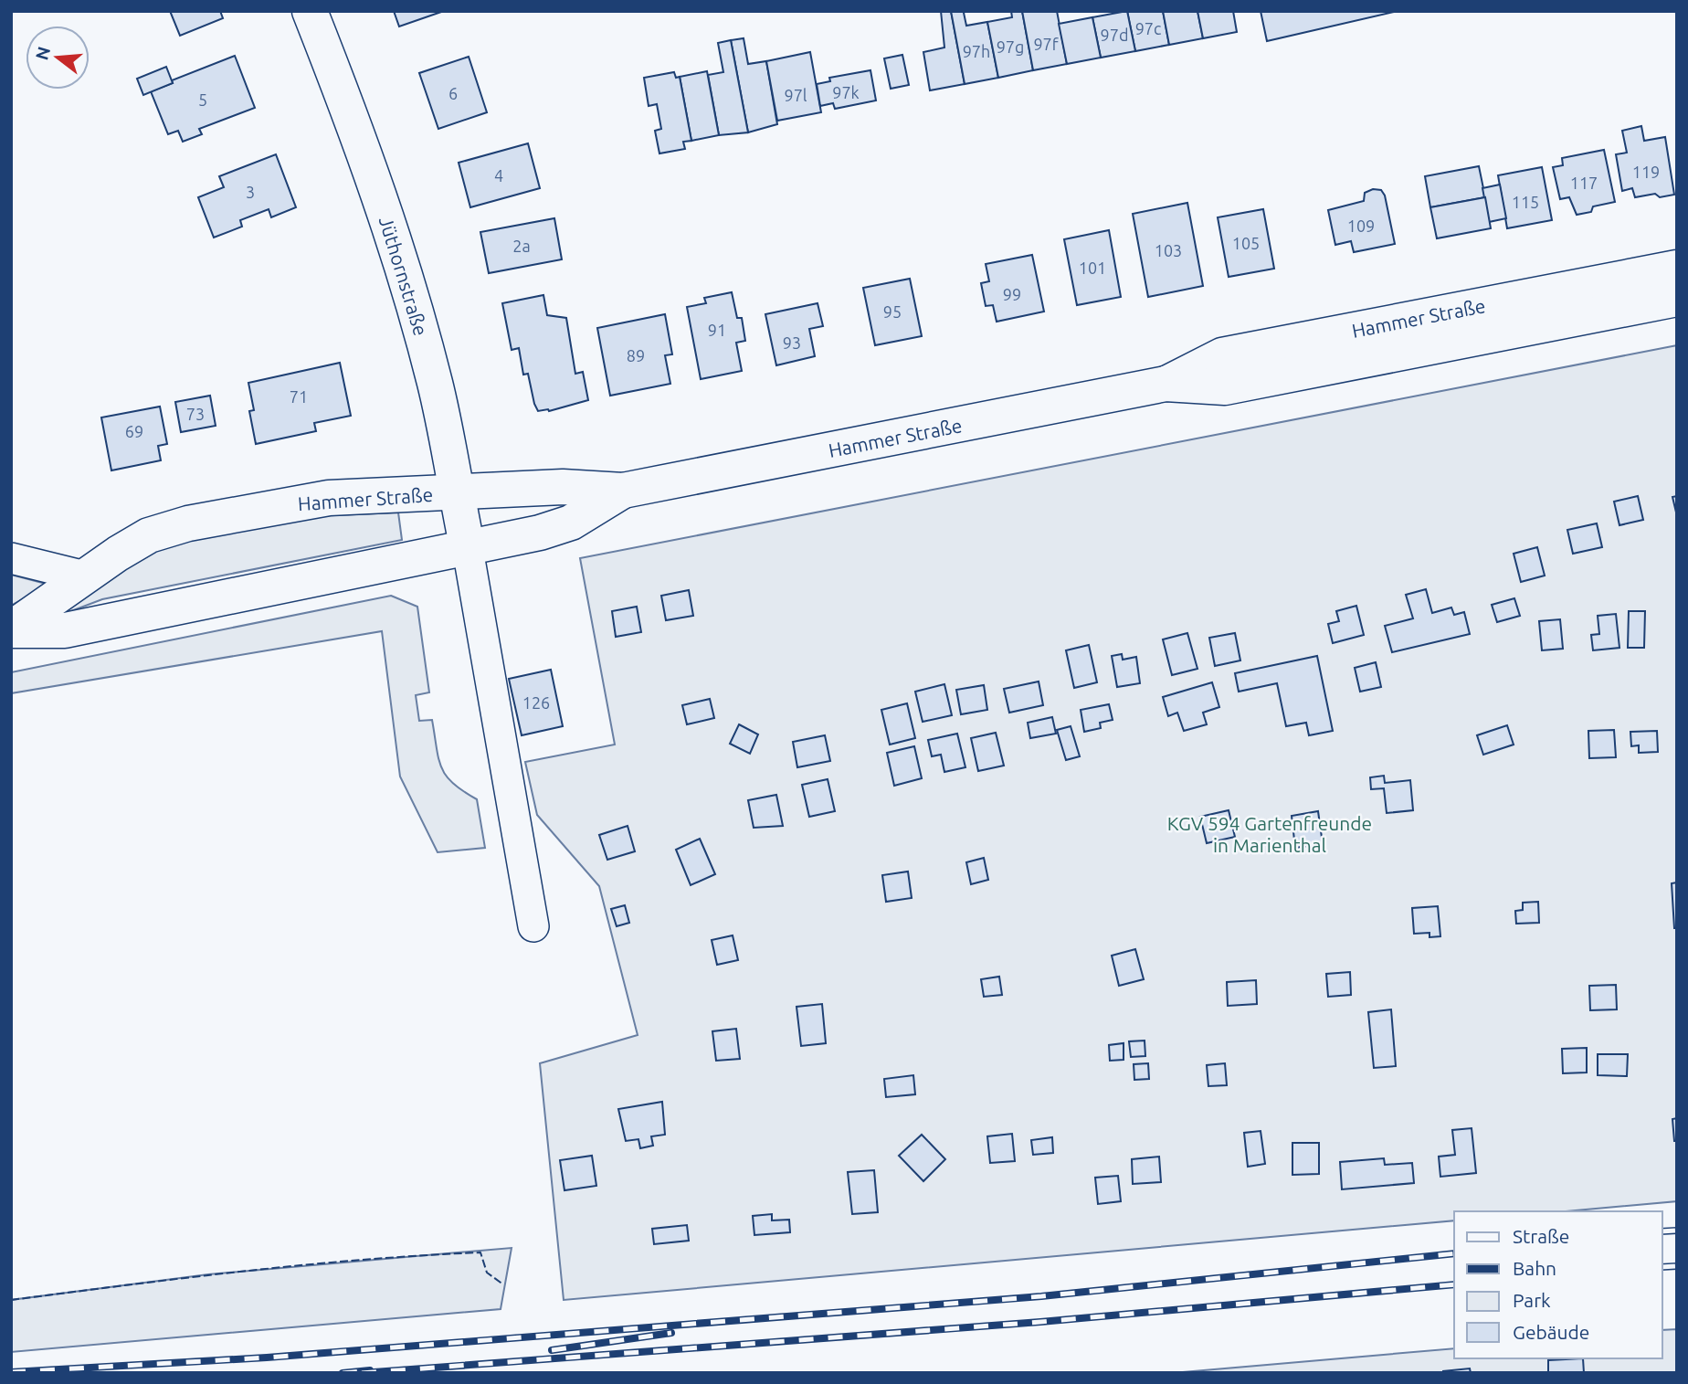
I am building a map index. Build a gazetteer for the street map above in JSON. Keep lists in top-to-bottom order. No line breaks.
{"streets":{"main road":["Jüthornstraße","Hammer Straße"]},"crossings":[["Jüthornstraße","Hammer Straße"]],"parks":["KGV 594 Gartenfreunde in Marienthal"],"house_numbers":["97c","97d","97f","97g","97h","97k","6","97l","5","119","4","117","3","115","109","105","2a","103","101","99","95","91","93","89","71","73","69","126"],"legend":["Straße","Bahn","Park","Gebäude"],"north":"left"}
